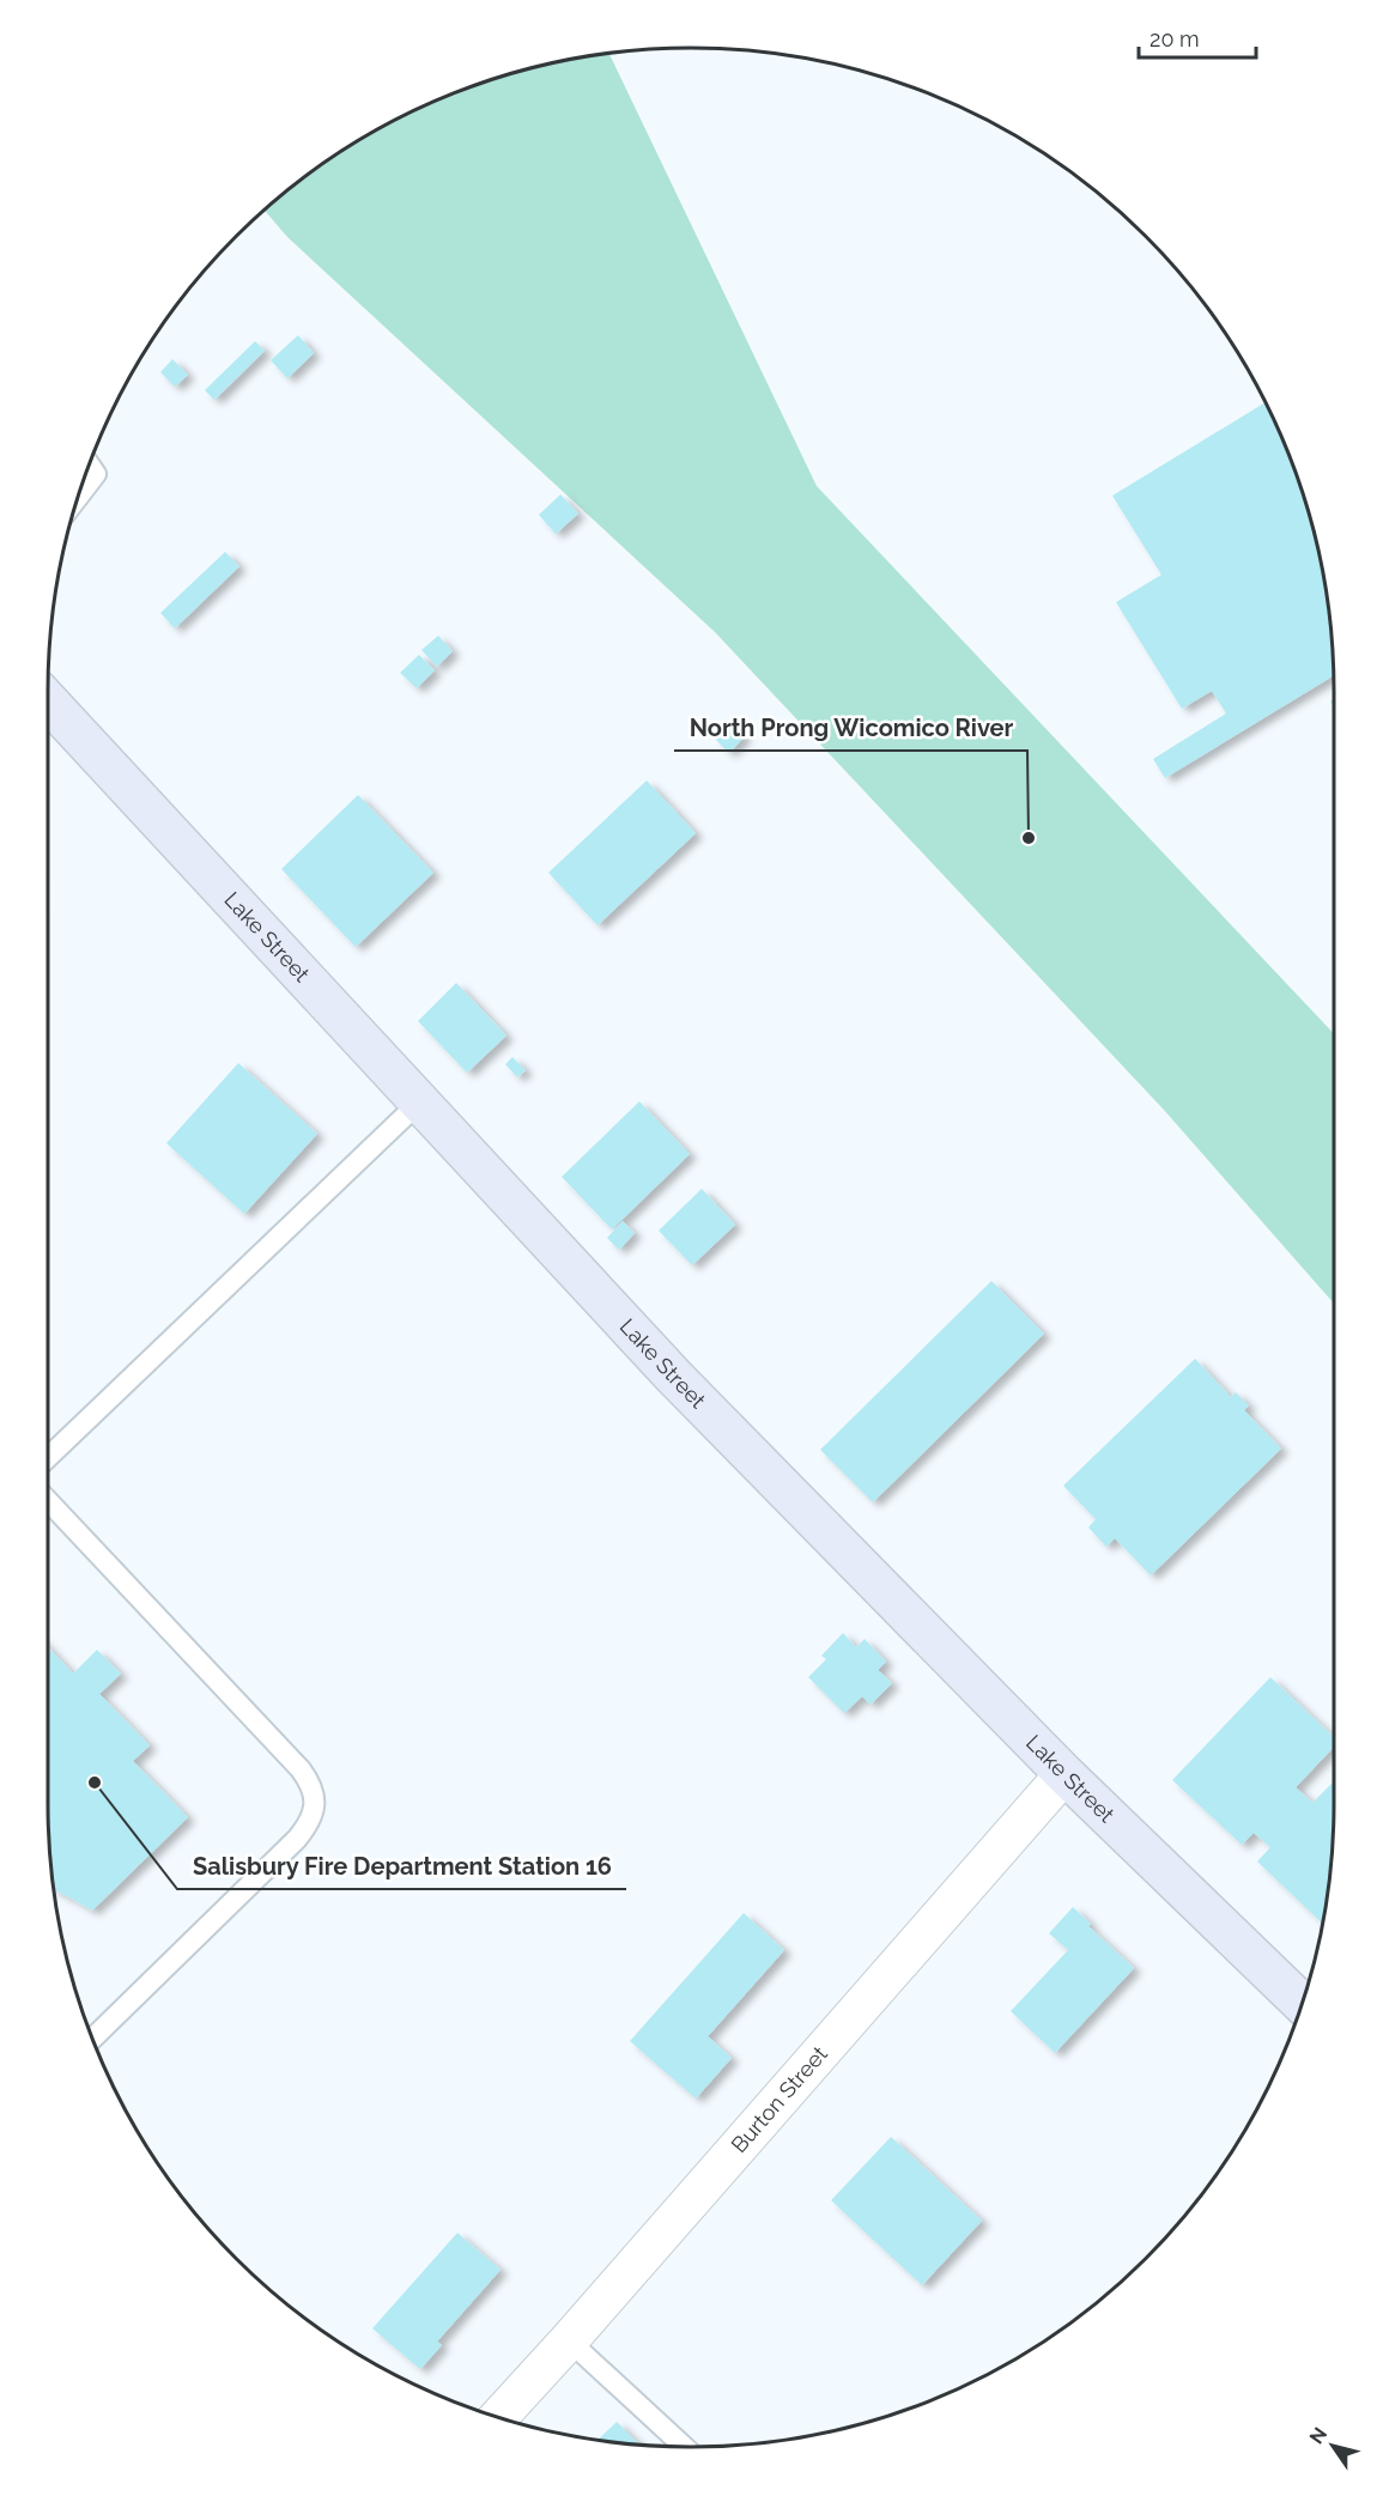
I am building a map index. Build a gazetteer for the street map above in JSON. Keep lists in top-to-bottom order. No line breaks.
{"streets":{"street":["Lake Street","Burton Street"]},"crossings":[["Lake Street","Burton Street"]],"places":["North Prong Wicomico River","Salisbury Fire Department Station 16"],"scale_bar":"20 m","north":"top left"}
